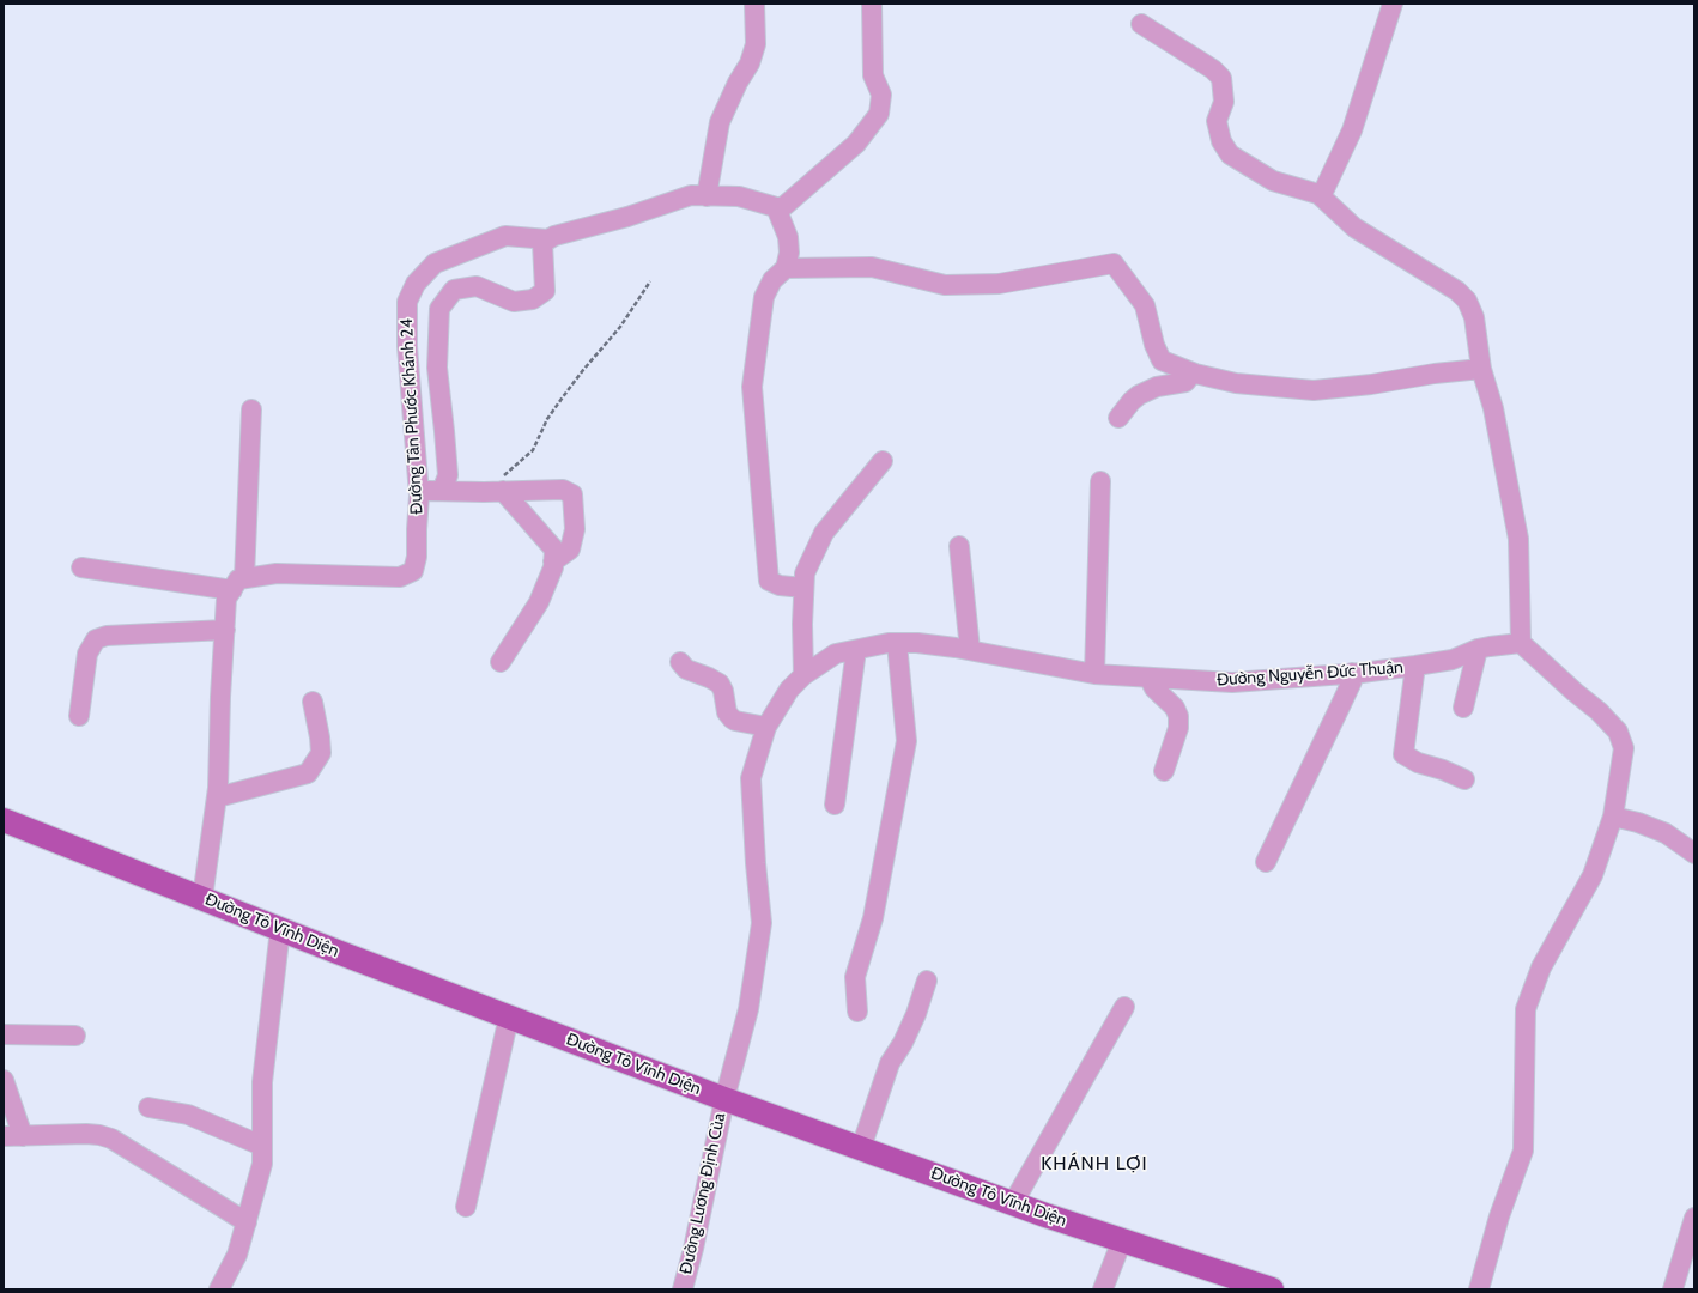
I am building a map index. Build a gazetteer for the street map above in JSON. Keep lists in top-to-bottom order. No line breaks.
{"streets":{"main road":["Đường Tô Vĩnh Diện"],"street":["Đường Tân Phước Khánh 24","Đường Nguyễn Đức Thuận","Đường Lương Định Của"]},"crossings":[["Đường Nguyễn Đức Thuận","Đường Tô Vĩnh Diện"],["Đường Nguyễn Đức Thuận","Đường Lương Định Của"],["Đường Tô Vĩnh Diện","Đường Lương Định Của"]],"districts":["KHÁNH LỢI"]}
